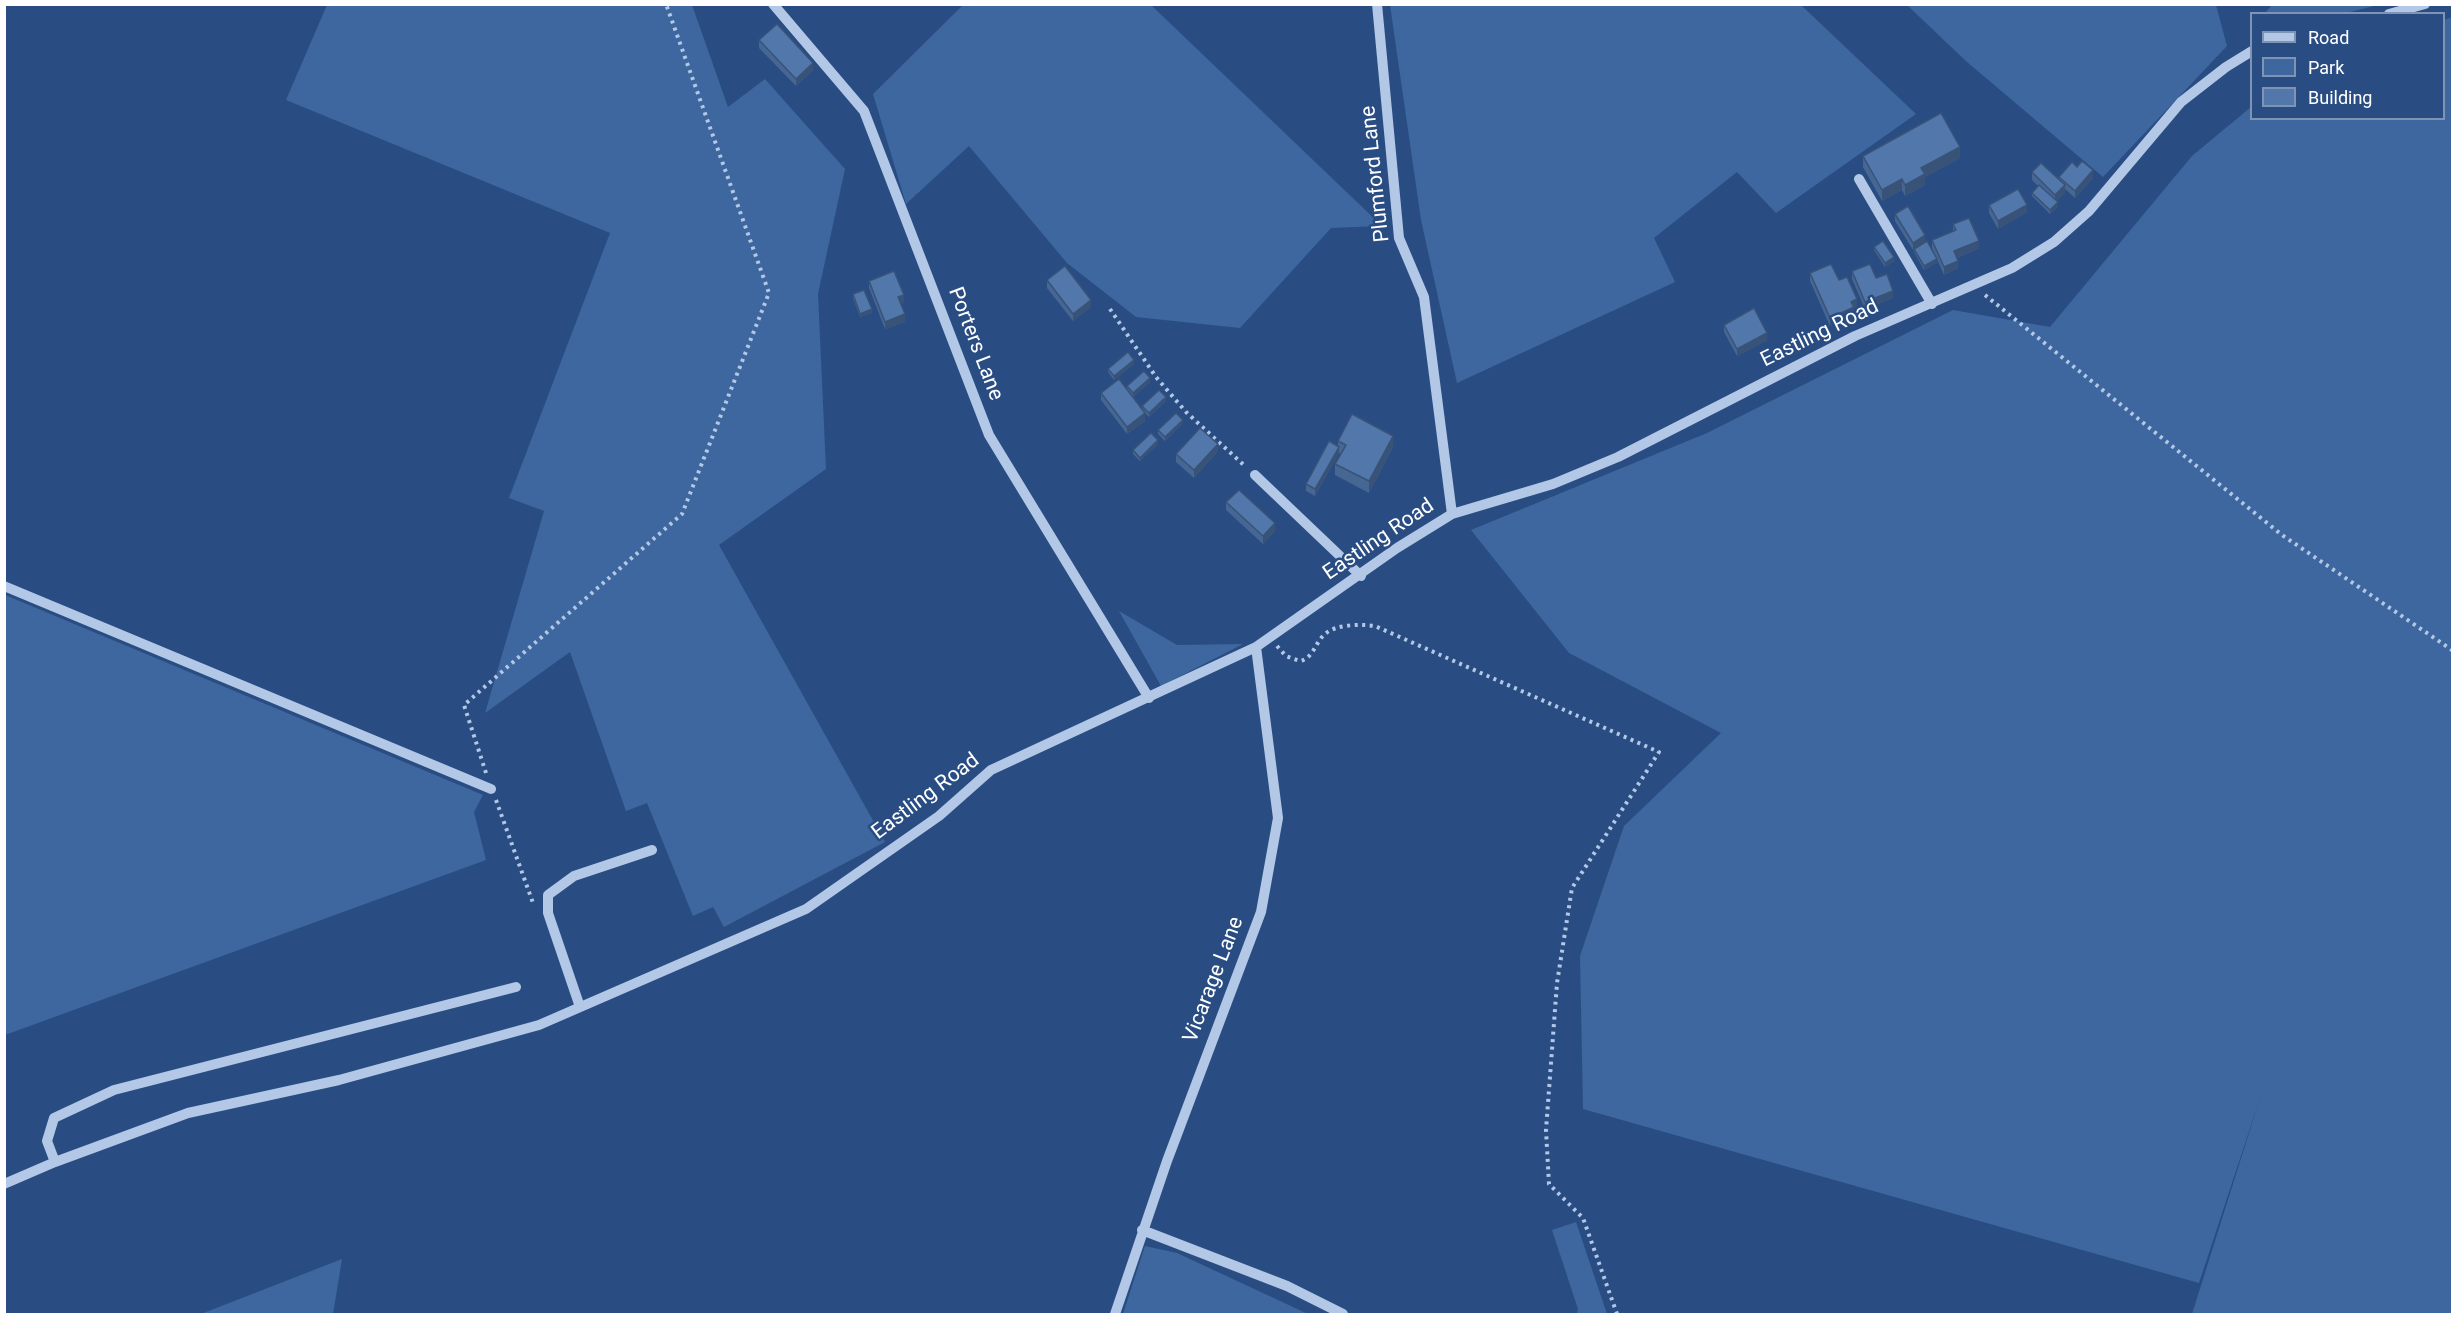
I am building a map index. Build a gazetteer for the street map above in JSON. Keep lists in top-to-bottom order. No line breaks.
{"streets":{"street":["Plumford Lane","Eastling Road","Porters Lane","Vicarage Lane"]},"crossings":[["Plumford Lane","Eastling Road"],["Eastling Road","Porters Lane"],["Eastling Road","Vicarage Lane"]],"legend":["Road","Park","Building"]}
